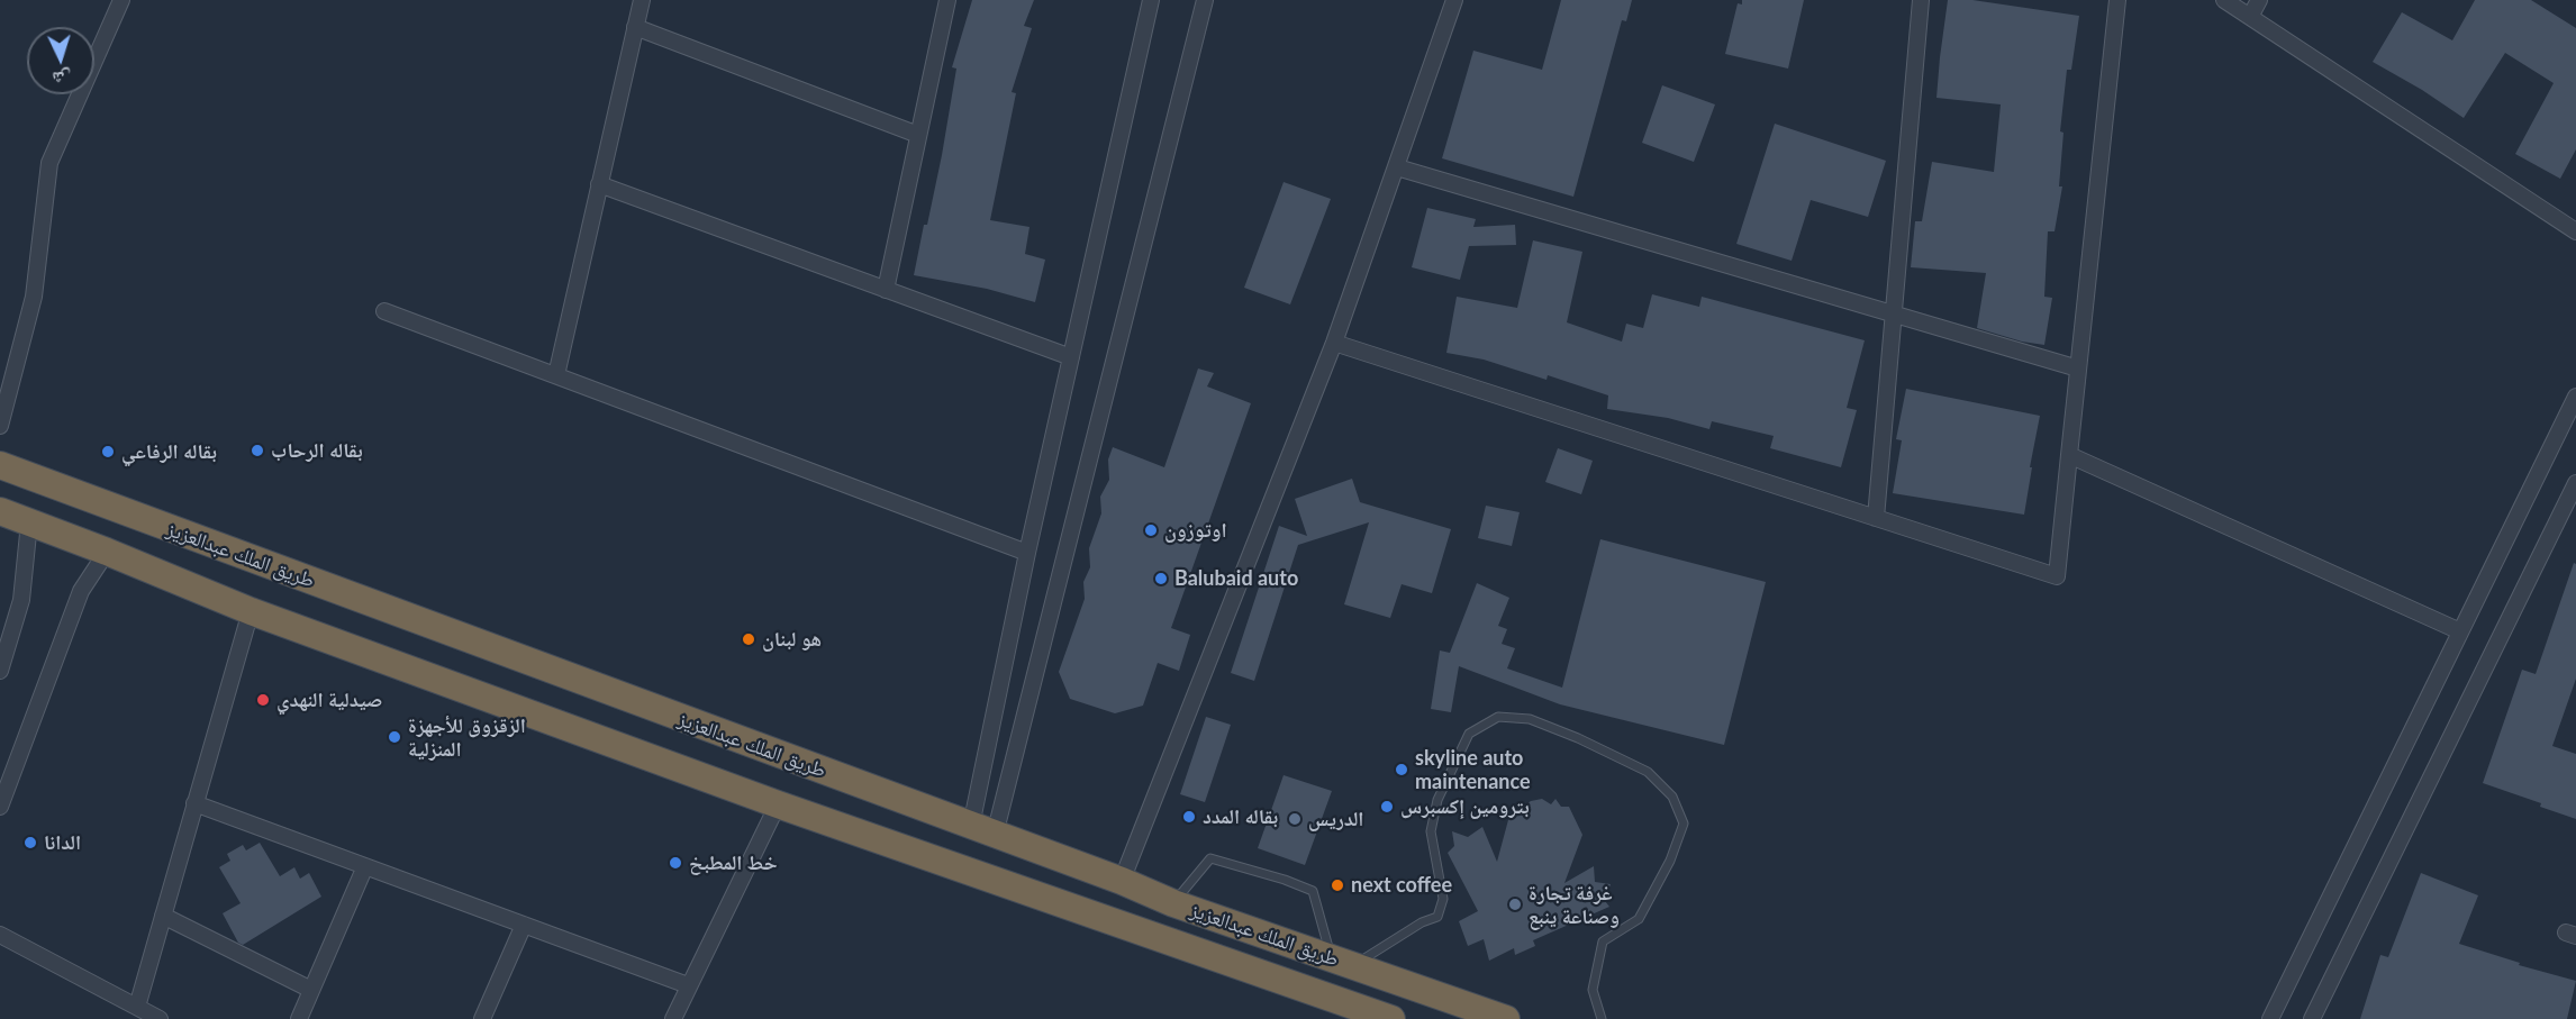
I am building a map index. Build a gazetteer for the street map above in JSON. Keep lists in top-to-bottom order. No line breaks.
{"streets":{"highway":["طريق الملك عبدالعزيز"]},"places":["بقاله الرحاب","بقاله الرفاعي","اوتوزون","Balubaid auto","هو لبنان","صيدلية النهدي","الزقزوق للأجهزة المنزلية","skyline auto maintenance","بترومين إكسبرس","بقاله المدد","الدريس","الدانا","خط المطبخ","next coffee","غرفة تجارة وصناعة ينبع"],"north":"bottom"}
